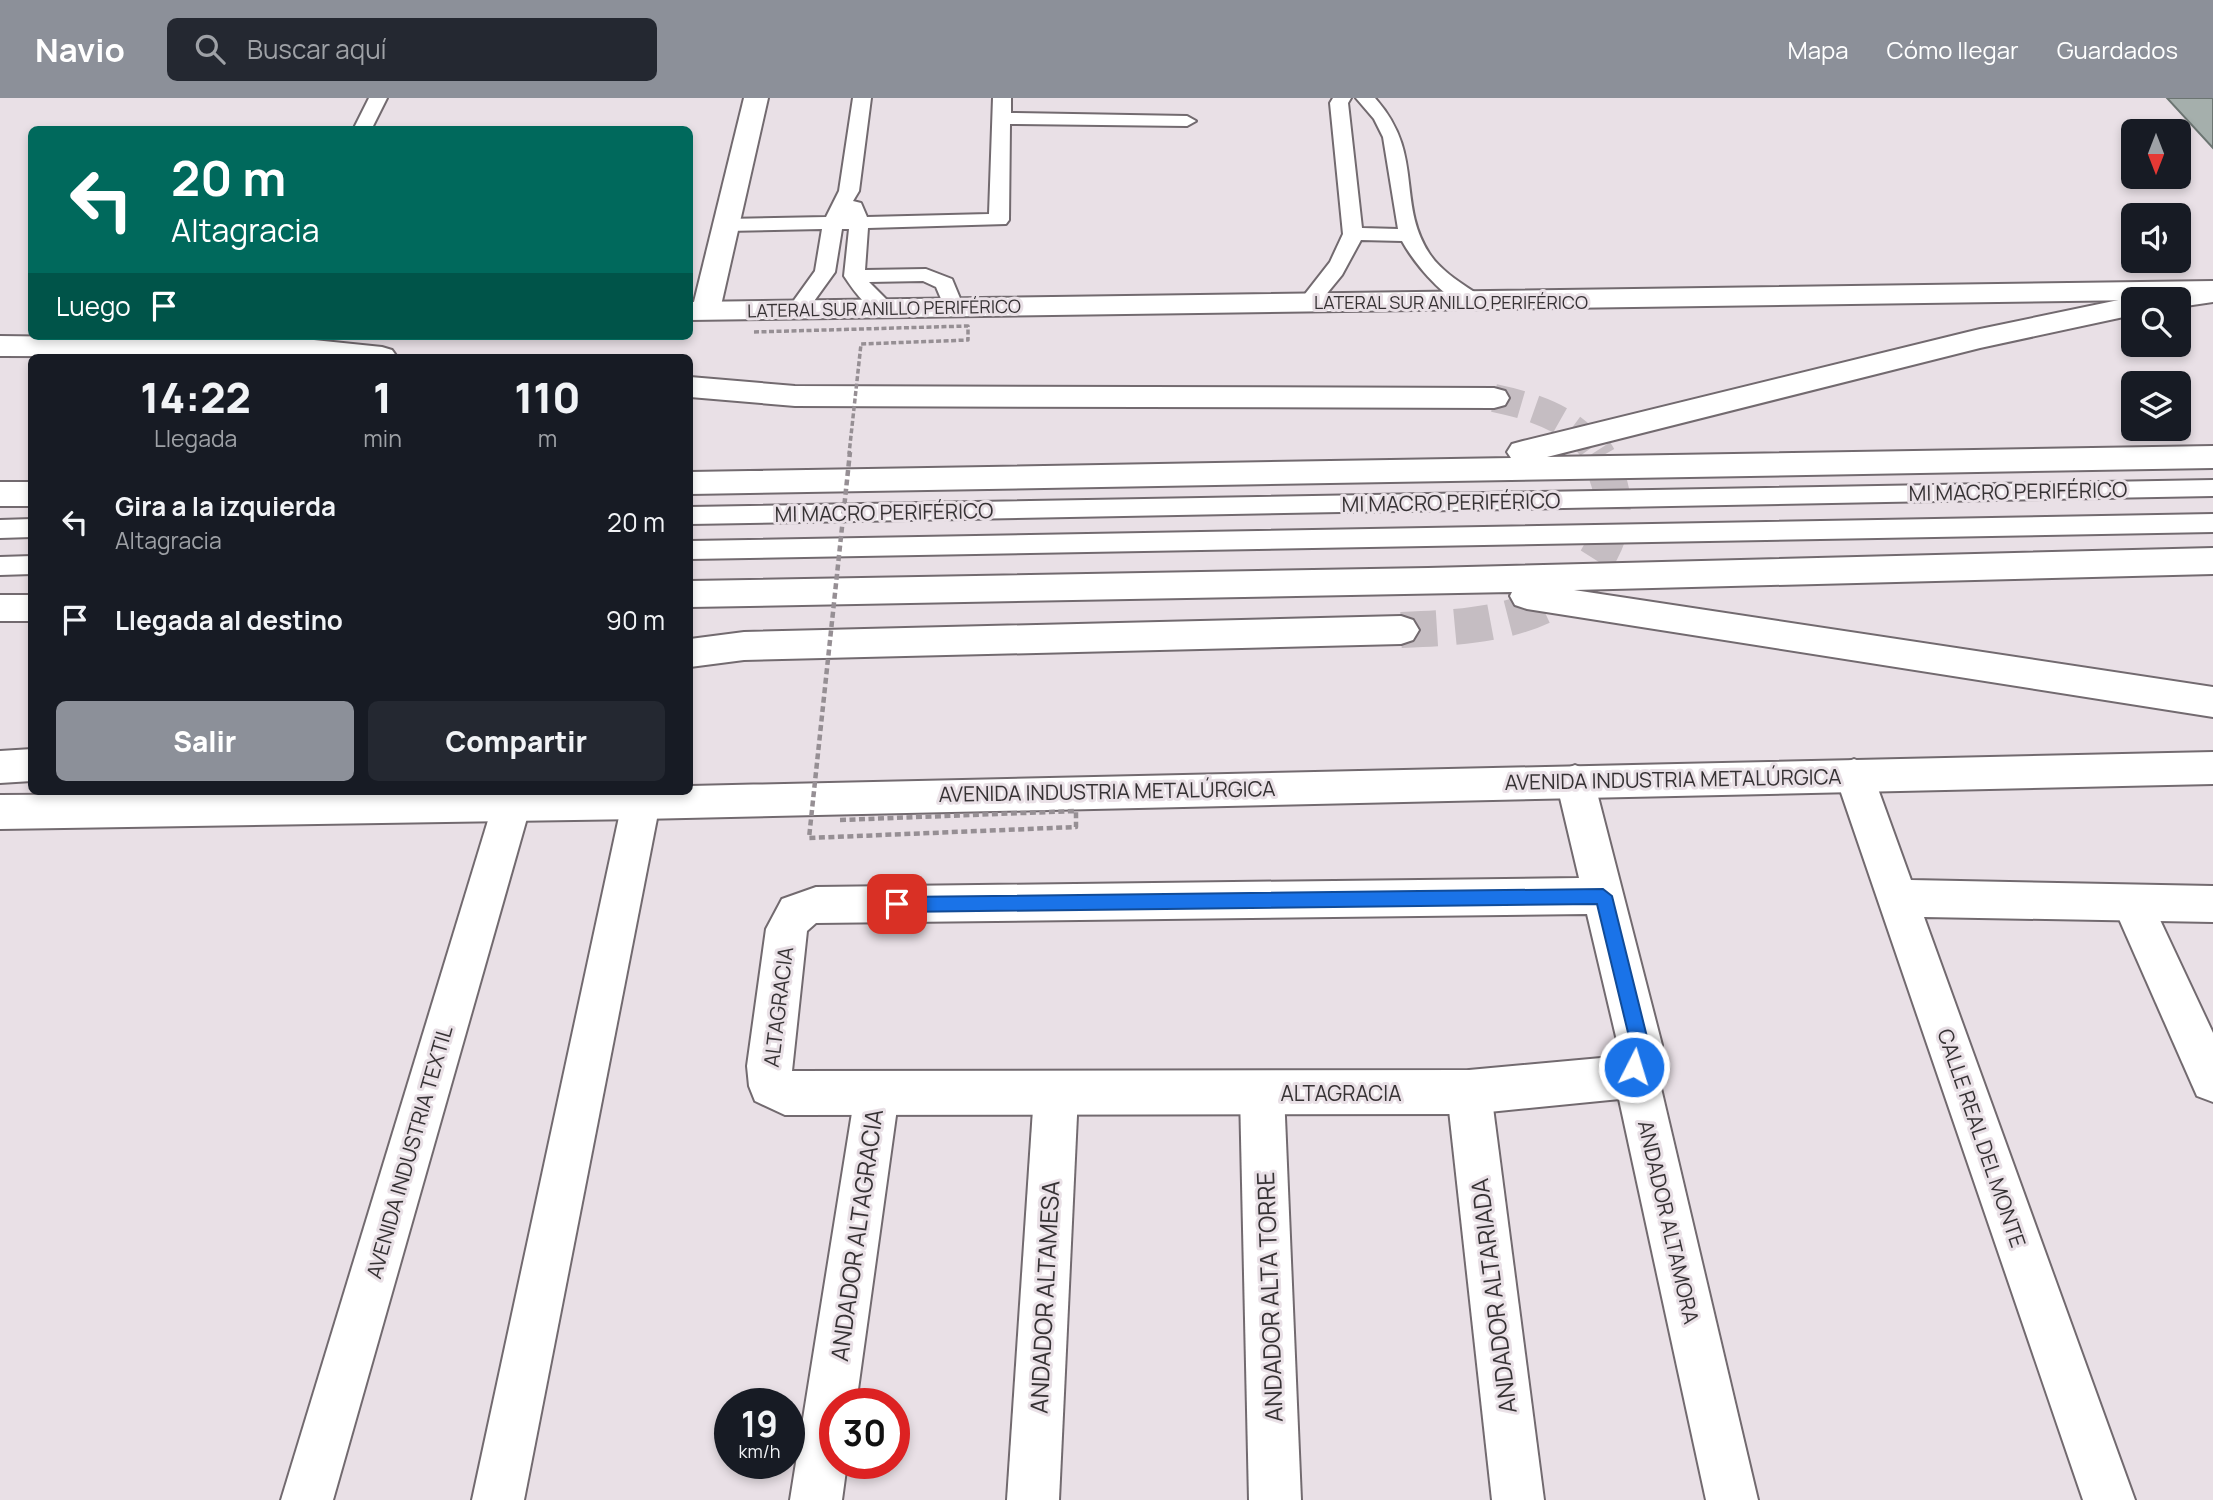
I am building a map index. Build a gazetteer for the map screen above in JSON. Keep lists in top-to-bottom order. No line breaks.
{"streets":{"main road":["LATERAL SUR ANILLO PERIFÉRICO","AVENIDA INDUSTRIA METALÚRGICA","ALTAGRACIA","CALLE REAL DEL MONTE","AVENIDA INDUSTRIA TEXTIL","ANDADOR ALTAMORA","ANDADOR ALTAGRACIA","ANDADOR ALTARIADA","ANDADOR ALTAMESA","ANDADOR ALTA TORRE"],"lane":["MI MACRO PERIFÉRICO"]},"crossings":[["AVENIDA INDUSTRIA METALÚRGICA","CALLE REAL DEL MONTE"],["AVENIDA INDUSTRIA METALÚRGICA","AVENIDA INDUSTRIA TEXTIL"],["AVENIDA INDUSTRIA METALÚRGICA","ANDADOR ALTAMORA"],["ALTAGRACIA","ANDADOR ALTAMORA"],["ALTAGRACIA","ANDADOR ALTAGRACIA"],["ALTAGRACIA","ANDADOR ALTARIADA"],["ALTAGRACIA","ANDADOR ALTAMESA"],["ALTAGRACIA","ANDADOR ALTA TORRE"]],"north":"bottom","page":{"header":"Navio","search":"Buscar aquí","nav":["Mapa","Cómo llegar","Guardados"],"turn":["20 m","Altagracia"],"then":"Luego","eta":["14:22","Llegada","1","min","110","m"],"list":[{"name":"Gira a la izquierda","note":"Altagracia","value":"20 m"},{"name":"Llegada al destino","value":"90 m"}],"buttons":["Salir","Compartir"],"speed":"19 km/h","limit":"30"}}
